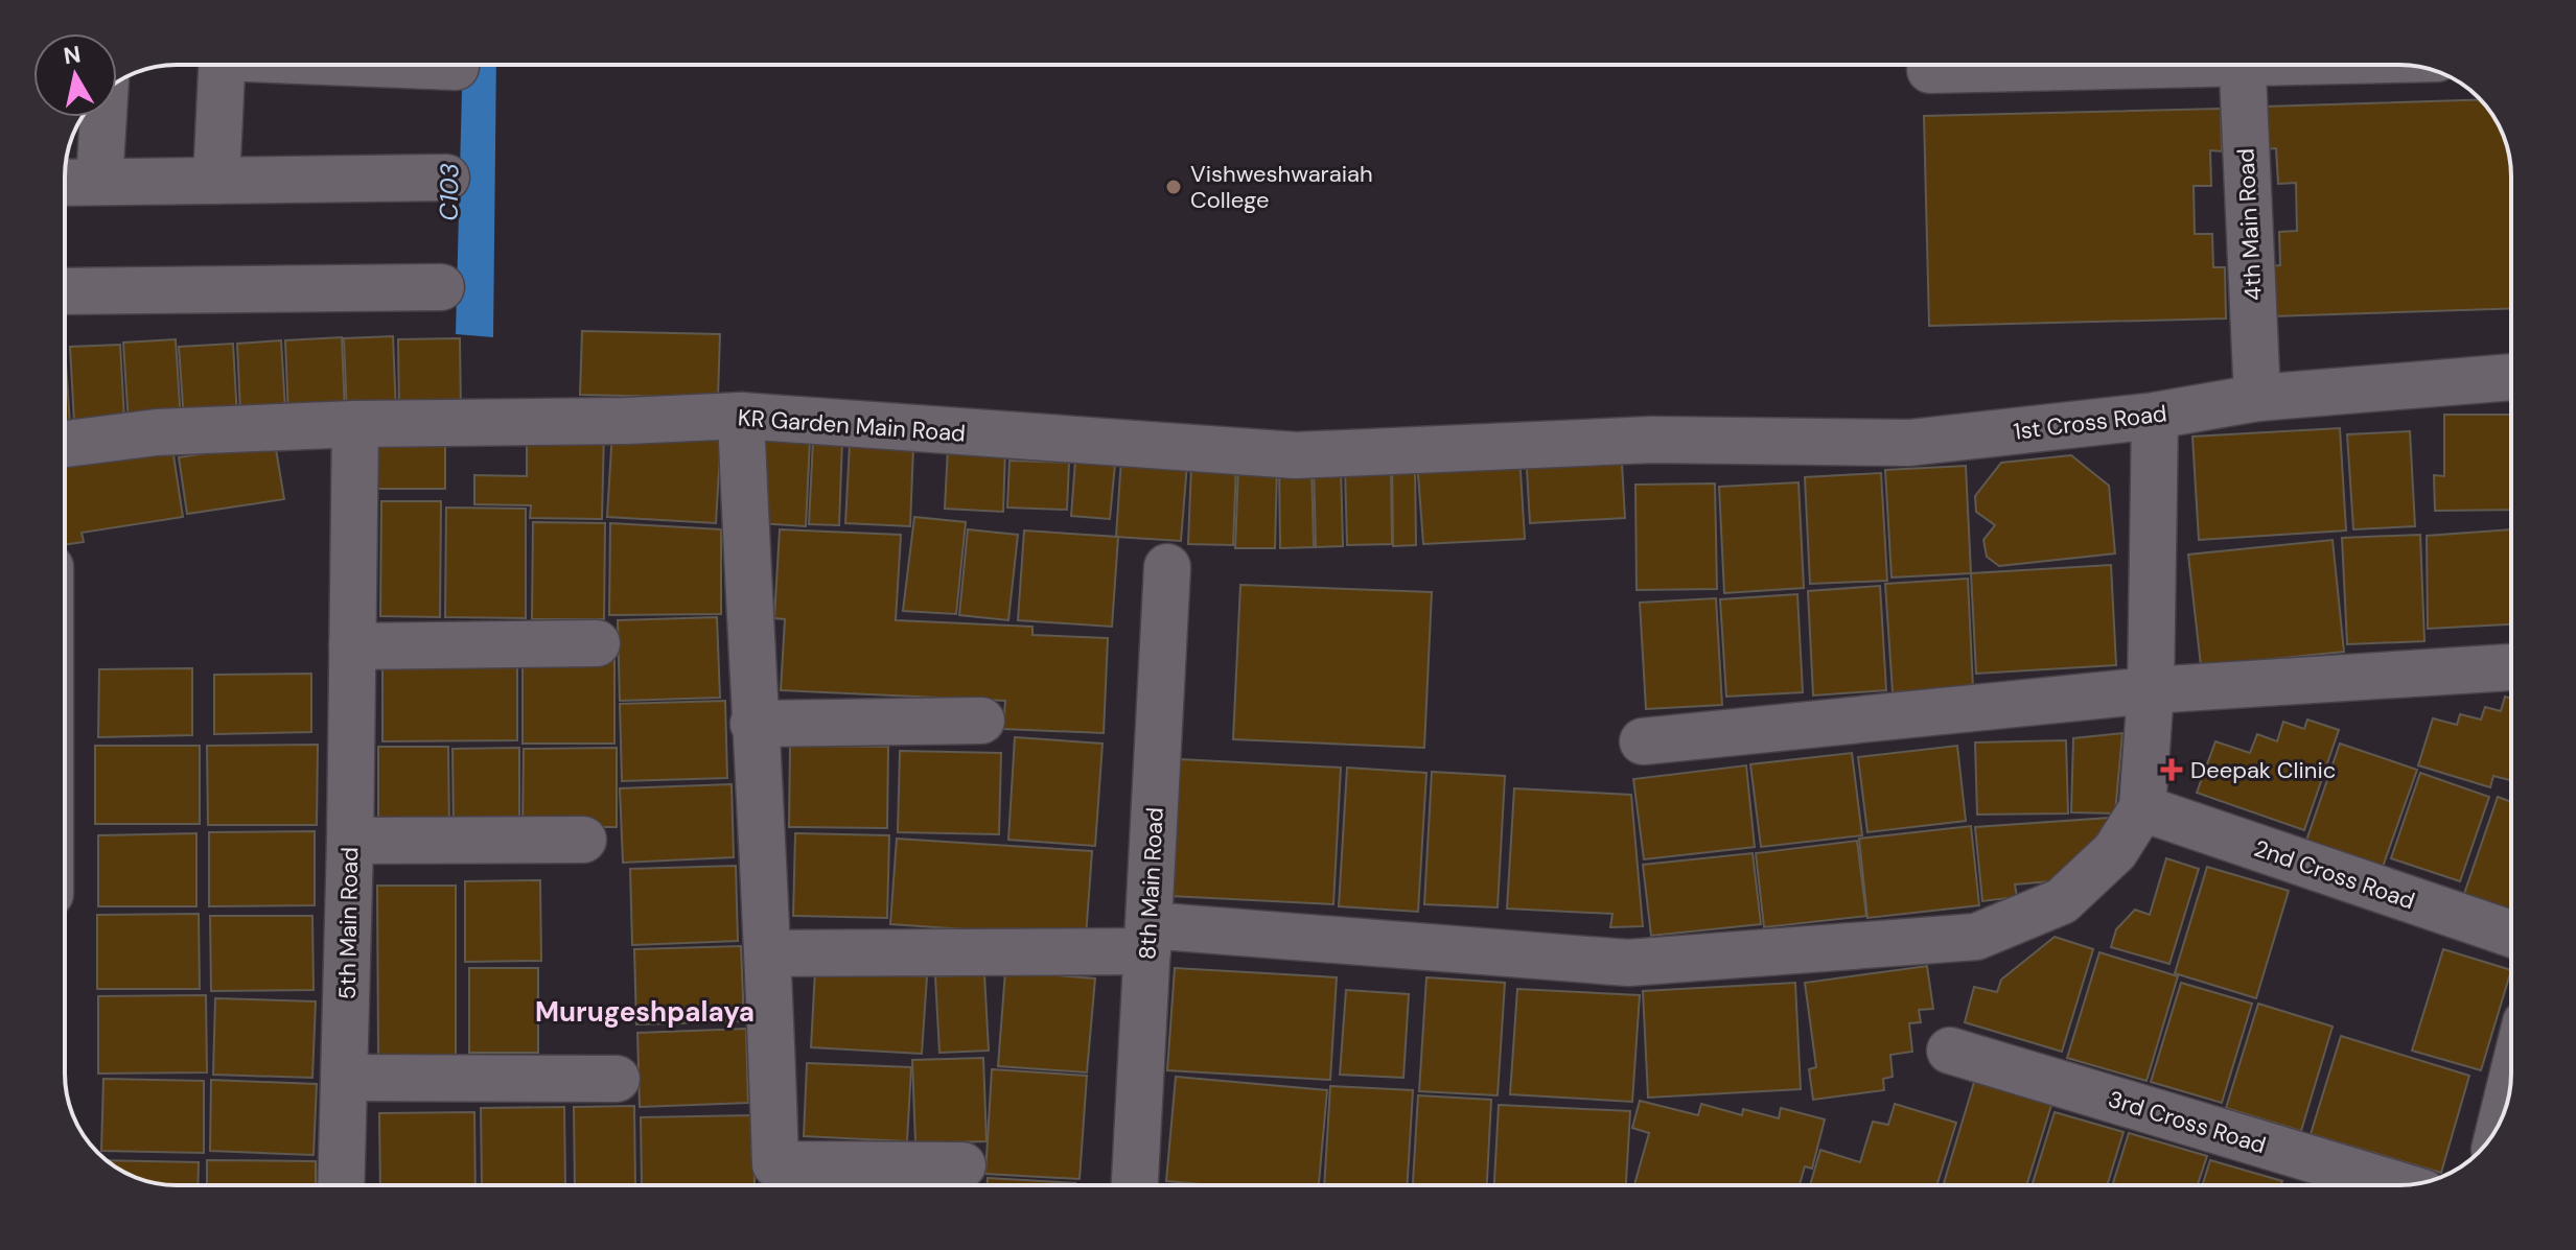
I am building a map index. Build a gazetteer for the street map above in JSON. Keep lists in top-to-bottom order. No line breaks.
{"streets":{"street":["4th Main Road","1st Cross Road","KR Garden Main Road","2nd Cross Road","8th Main Road","5th Main Road","3rd Cross Road"]},"crossings":[["4th Main Road","1st Cross Road"],["1st Cross Road","KR Garden Main Road"],["KR Garden Main Road","5th Main Road"]],"districts":["Murugeshpalaya"],"water":["C103"],"places":{"other":["Vishweshwaraiah College"],"health":["Deepak Clinic"]},"north":"top"}
